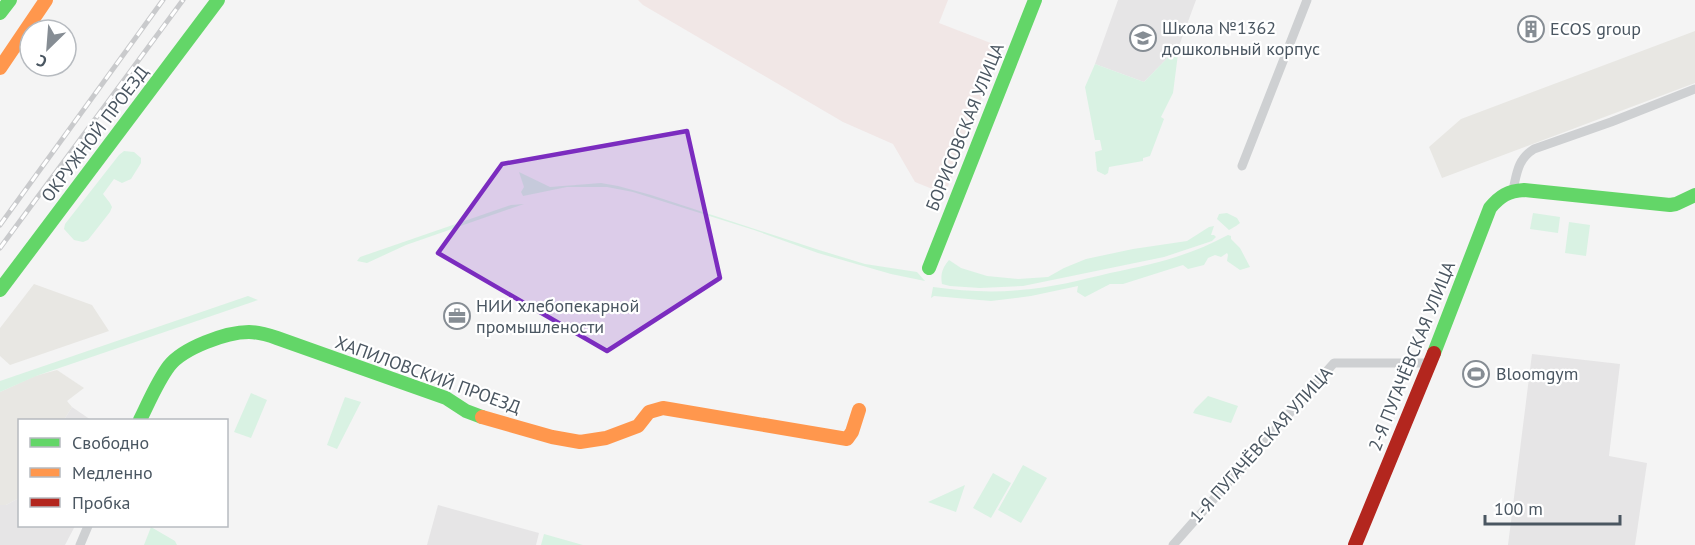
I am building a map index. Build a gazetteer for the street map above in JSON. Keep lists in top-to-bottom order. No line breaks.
{"streets":{"street":["БОРИСОВСКАЯ УЛИЦА","ОКРУЖНОЙ ПРОЕЗД","2-Я ПУГАЧЁВСКАЯ УЛИЦА","ХАПИЛОВСКИЙ ПРОЕЗД","1-Я ПУГАЧЁВСКАЯ УЛИЦА"]},"crossings":[["2-Я ПУГАЧЁВСКАЯ УЛИЦА","1-Я ПУГАЧЁВСКАЯ УЛИЦА"]],"places":{"building":["ECOS group"],"school or university":["Школа №1362 дошкольный корпус"],"office":["НИИ хлебопекарной промышлености"],"sports":["Bloomgym"]},"legend":["Свободно","Медленно","Пробка"],"scale_bar":"100 m","north":"bottom left"}
